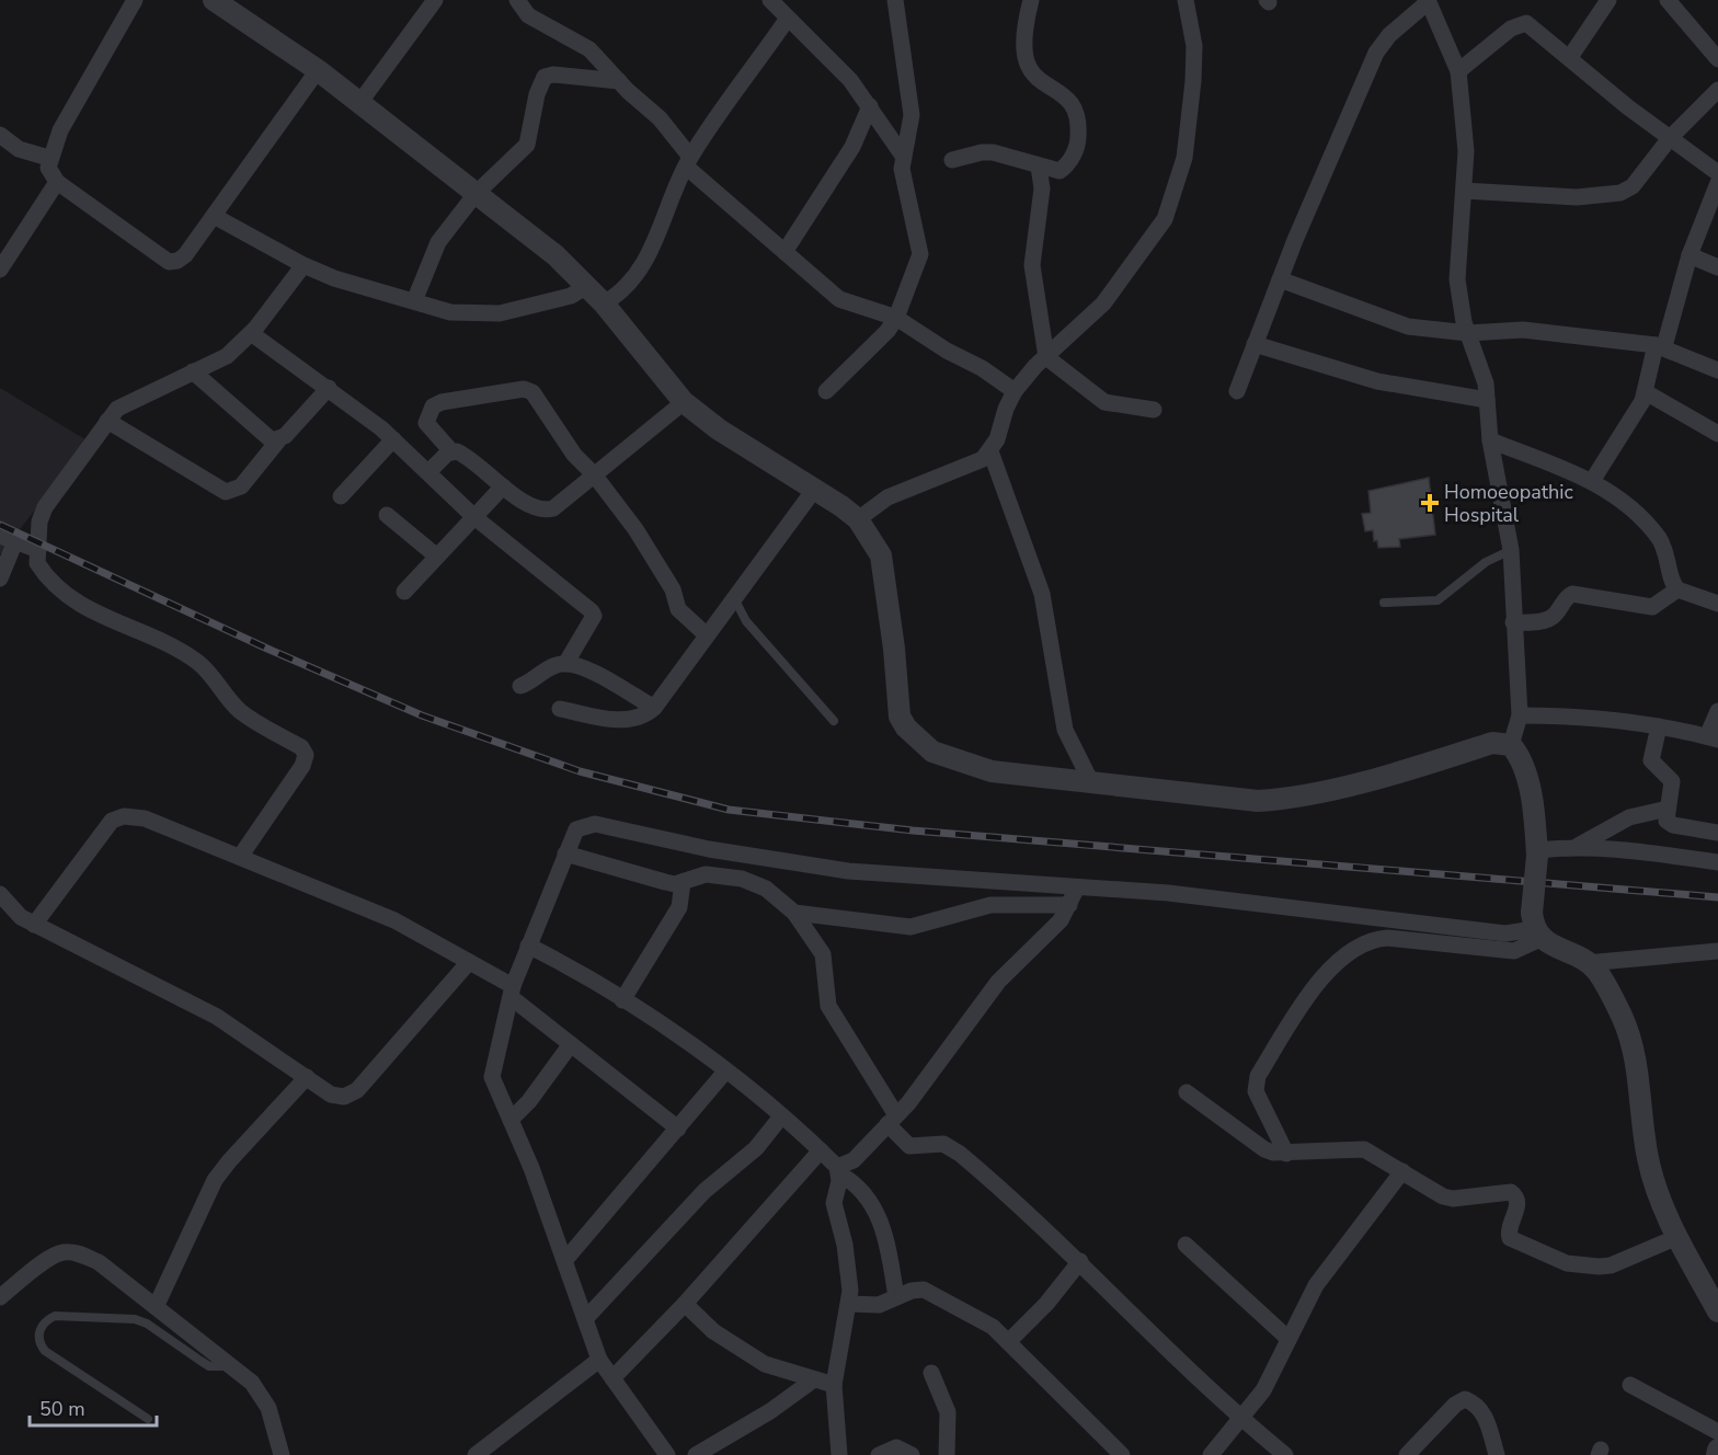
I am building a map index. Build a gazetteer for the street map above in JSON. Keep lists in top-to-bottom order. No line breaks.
{"places":{"health":["Homoeopathic Hospital"]},"scale_bar":"50 m"}
